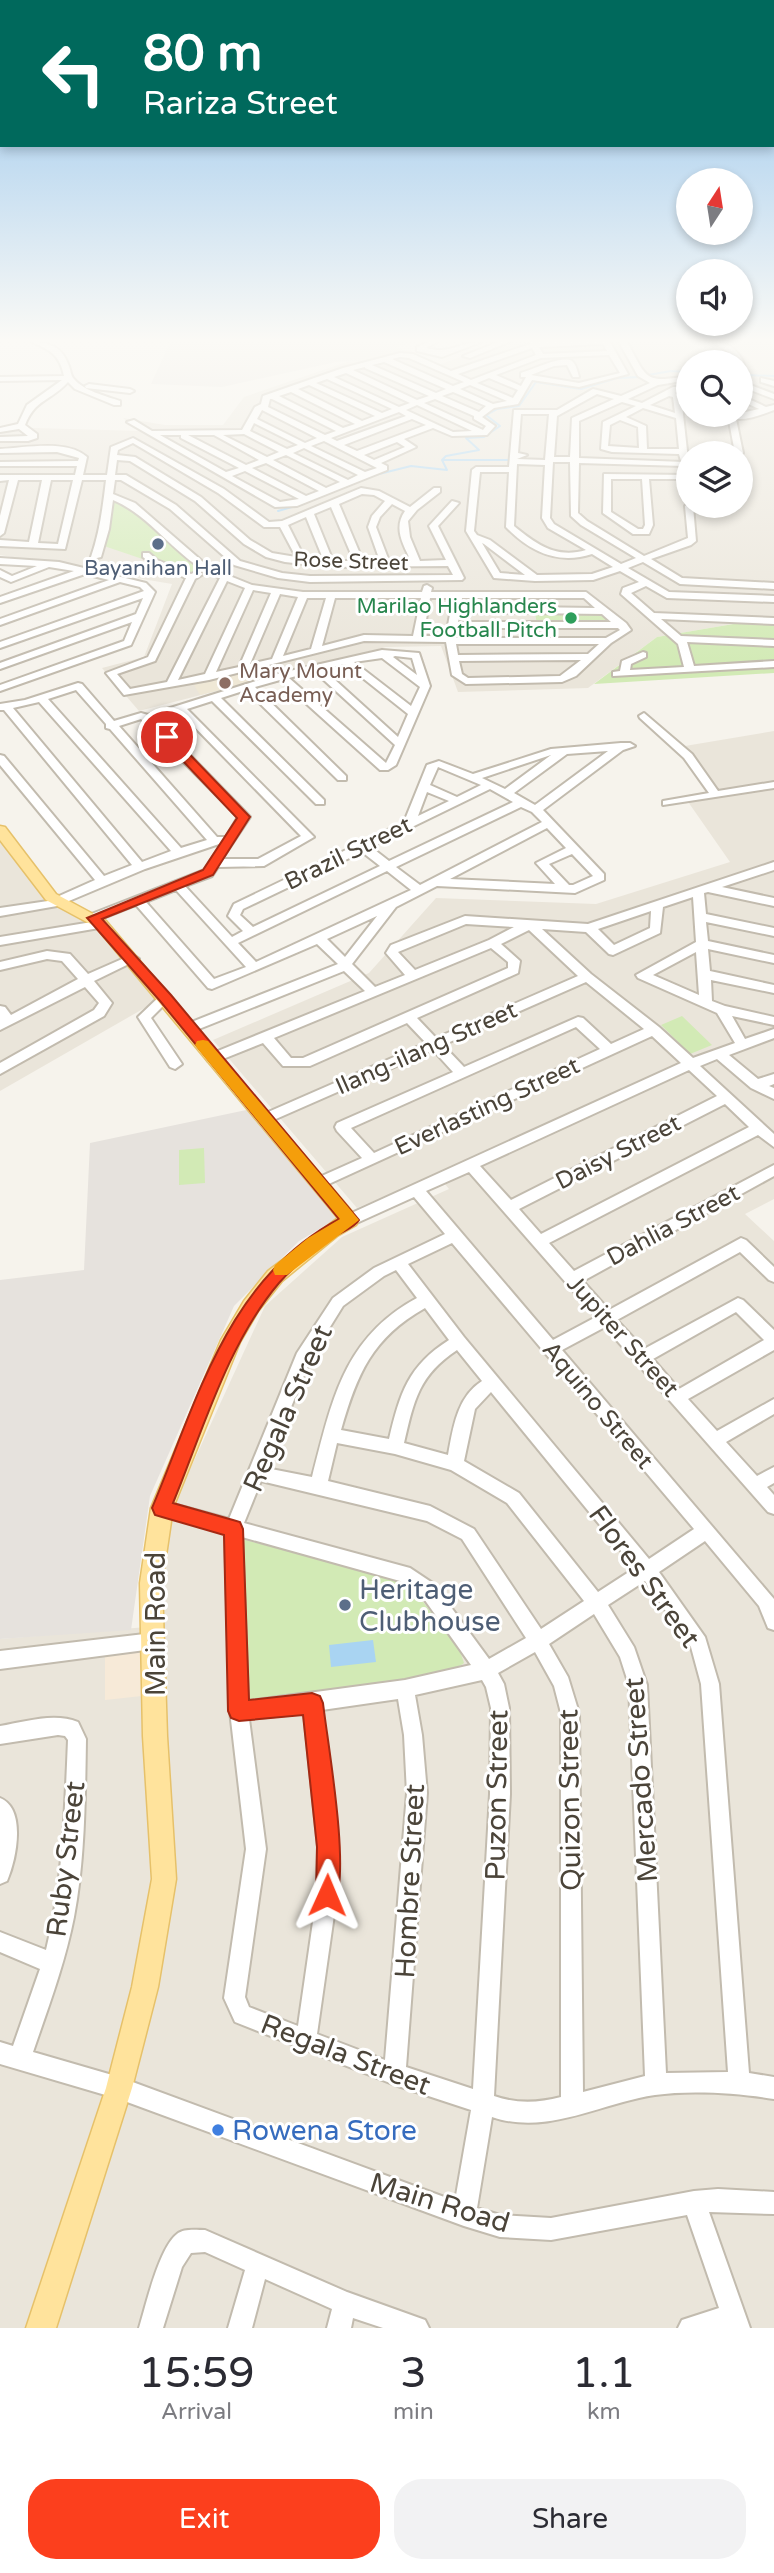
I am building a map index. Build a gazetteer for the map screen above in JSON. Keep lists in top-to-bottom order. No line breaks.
{"streets":{"main road":["Main Road"],"street":["Rose Street","Brazil Street","Ilang-ilang Street","Everlasting Street","Daisy Street","Dahlia Street","Jupiter Street","Aquino Street","Regala Street","Flores Street","Mercado Street","Puzon Street","Quizon Street","Ruby Street","Hombre Street"]},"crossings":[["Daisy Street","Jupiter Street"],["Dahlia Street","Jupiter Street"],["Aquino Street","Regala Street"],["Regala Street","Flores Street"],["Regala Street","Mercado Street"],["Regala Street","Puzon Street"],["Regala Street","Quizon Street"],["Regala Street","Hombre Street"],["Main Road","Puzon Street"]],"places":["Bayanihan Hall","Marilao Highlanders Football Pitch","Mary Mount Academy","Heritage Clubhouse","Rowena Store"],"north":"top","page":{"turn":["80 m","Rariza Street"],"eta":["15:59","Arrival","3","min","1.1","km"],"buttons":["Exit","Share"]}}
